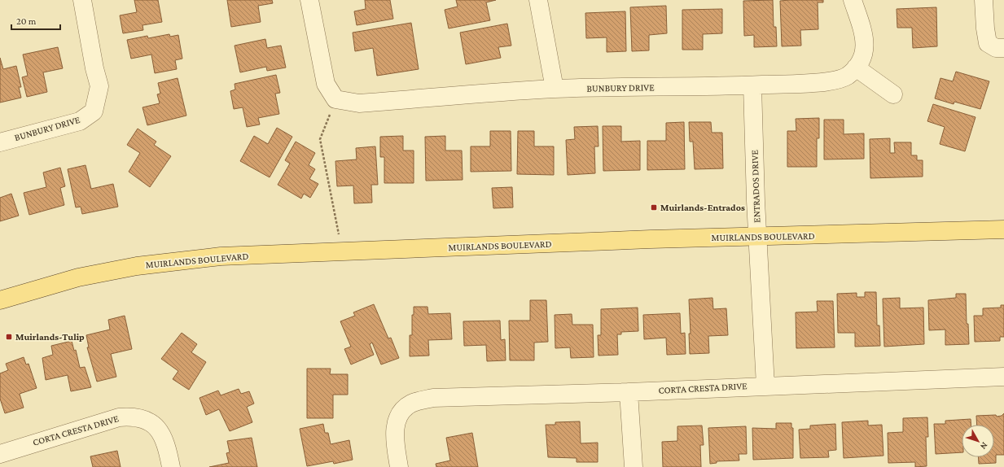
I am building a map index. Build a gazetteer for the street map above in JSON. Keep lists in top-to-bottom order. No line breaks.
{"streets":{"main road":["MUIRLANDS BOULEVARD"],"street":["BUNBURY DRIVE","ENTRADOS DRIVE","CORTA CRESTA DRIVE"]},"crossings":[["BUNBURY DRIVE","ENTRADOS DRIVE"],["ENTRADOS DRIVE","MUIRLANDS BOULEVARD"],["ENTRADOS DRIVE","CORTA CRESTA DRIVE"]],"places":{"transit":["Muirlands-Entrados","Muirlands-Tulip"]},"scale_bar":"20 m","north":"bottom right"}
